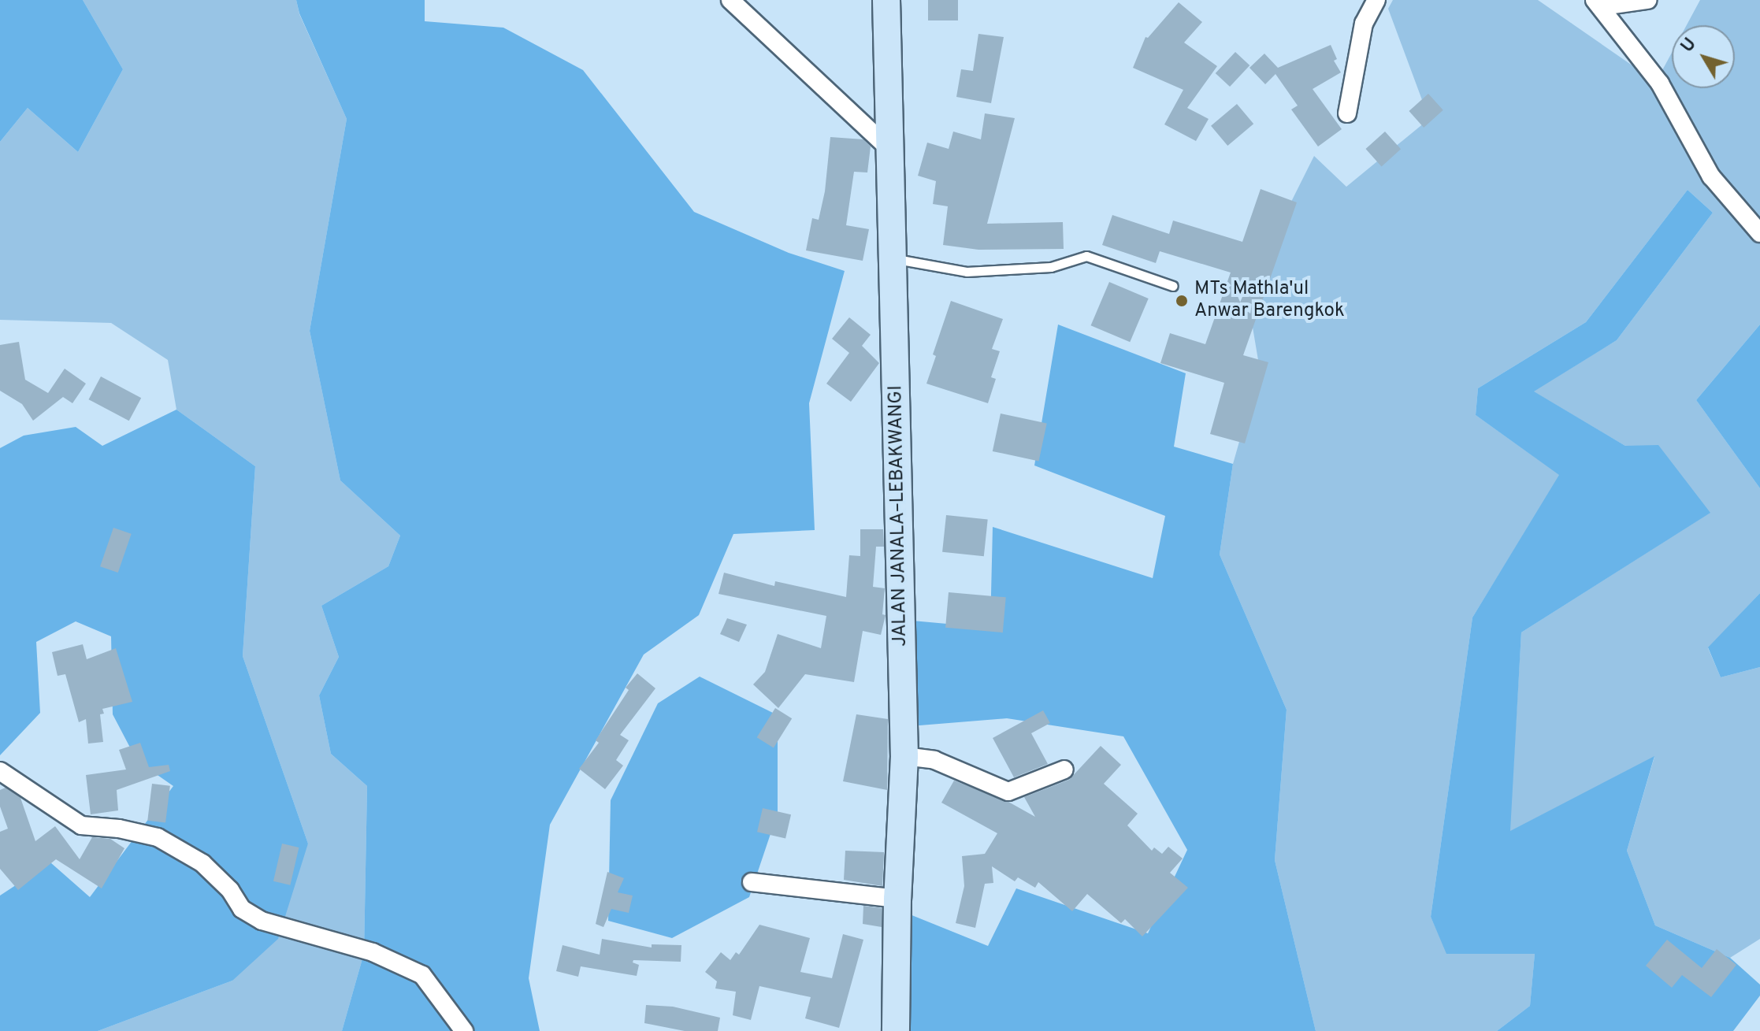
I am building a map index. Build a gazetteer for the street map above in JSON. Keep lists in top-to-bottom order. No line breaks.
{"streets":{"main road":["JALAN JANALA–LEBAKWANGI"]},"places":["MTs Mathla'ul Anwar Barengkok"],"north":"top left"}
